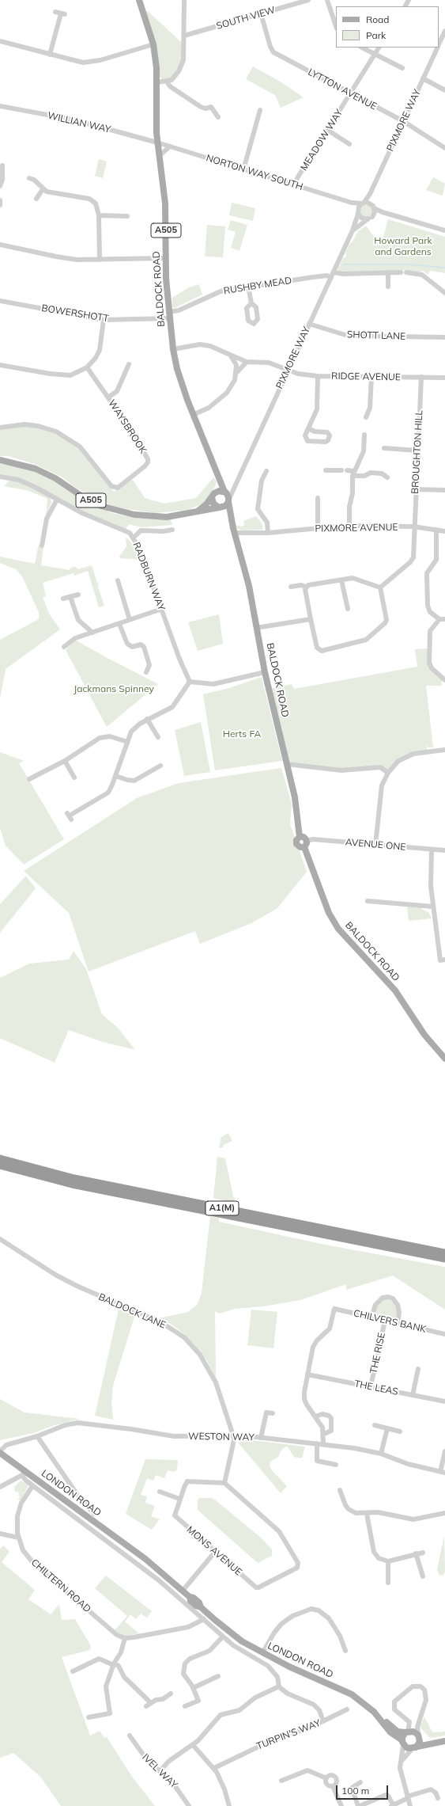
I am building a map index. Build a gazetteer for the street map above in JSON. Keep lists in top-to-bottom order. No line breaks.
{"streets":{"highway":["A1(M)"],"main road":["A505","BALDOCK ROAD","LONDON ROAD"],"street":["SOUTH VIEW","LYTTON AVENUE","PIXMORE WAY","WILLIAN WAY","MEADOW WAY","NORTON WAY SOUTH","RUSHBY MEAD","BOWERSHOTT","SHOTT LANE","RIDGE AVENUE","WAYSBROOK","BROUGHTON HILL","PIXMORE AVENUE","RADBURN WAY","AVENUE ONE","BALDOCK LANE","CHILVERS BANK","THE RISE","THE LEAS","WESTON WAY","MONS AVENUE","CHILTERN ROAD","TURPIN'S WAY","IVEL WAY"]},"crossings":[["SOUTH VIEW","LYTTON AVENUE"],["LYTTON AVENUE","PIXMORE WAY"],["LYTTON AVENUE","MEADOW WAY"],["PIXMORE WAY","NORTON WAY SOUTH"],["PIXMORE WAY","A505"],["PIXMORE WAY","RUSHBY MEAD"],["PIXMORE WAY","BALDOCK ROAD"],["PIXMORE WAY","SHOTT LANE"],["PIXMORE WAY","RIDGE AVENUE"],["WILLIAN WAY","NORTON WAY SOUTH"],["WILLIAN WAY","BALDOCK ROAD"],["MEADOW WAY","NORTON WAY SOUTH"],["NORTON WAY SOUTH","BALDOCK ROAD"],["A505","BALDOCK ROAD"],["RUSHBY MEAD","BALDOCK ROAD"],["RUSHBY MEAD","BOWERSHOTT"],["BALDOCK ROAD","BOWERSHOTT"],["BALDOCK ROAD","PIXMORE AVENUE"],["BALDOCK ROAD","AVENUE ONE"],["RIDGE AVENUE","BROUGHTON HILL"],["BROUGHTON HILL","PIXMORE AVENUE"],["BALDOCK LANE","WESTON WAY"],["CHILVERS BANK","THE RISE"],["CHILVERS BANK","THE LEAS"],["THE RISE","THE LEAS"],["WESTON WAY","LONDON ROAD"],["LONDON ROAD","CHILTERN ROAD"]],"parks":["Howard Park and Gardens","Jackmans Spinney","Herts FA"],"legend":["Road","Park"],"scale_bar":"100 m"}
